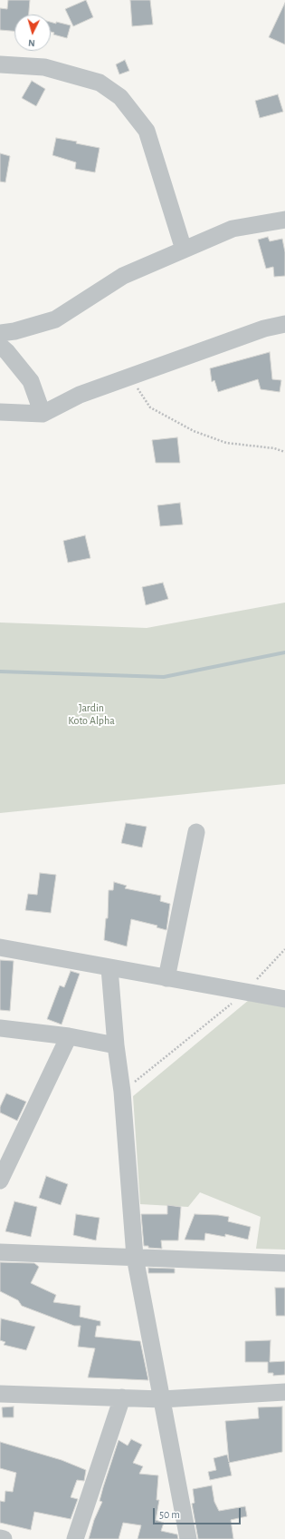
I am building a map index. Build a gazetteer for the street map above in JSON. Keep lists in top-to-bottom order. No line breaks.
{"parks":["Jardin Koto Alpha"],"scale_bar":"50 m","north":"bottom"}
